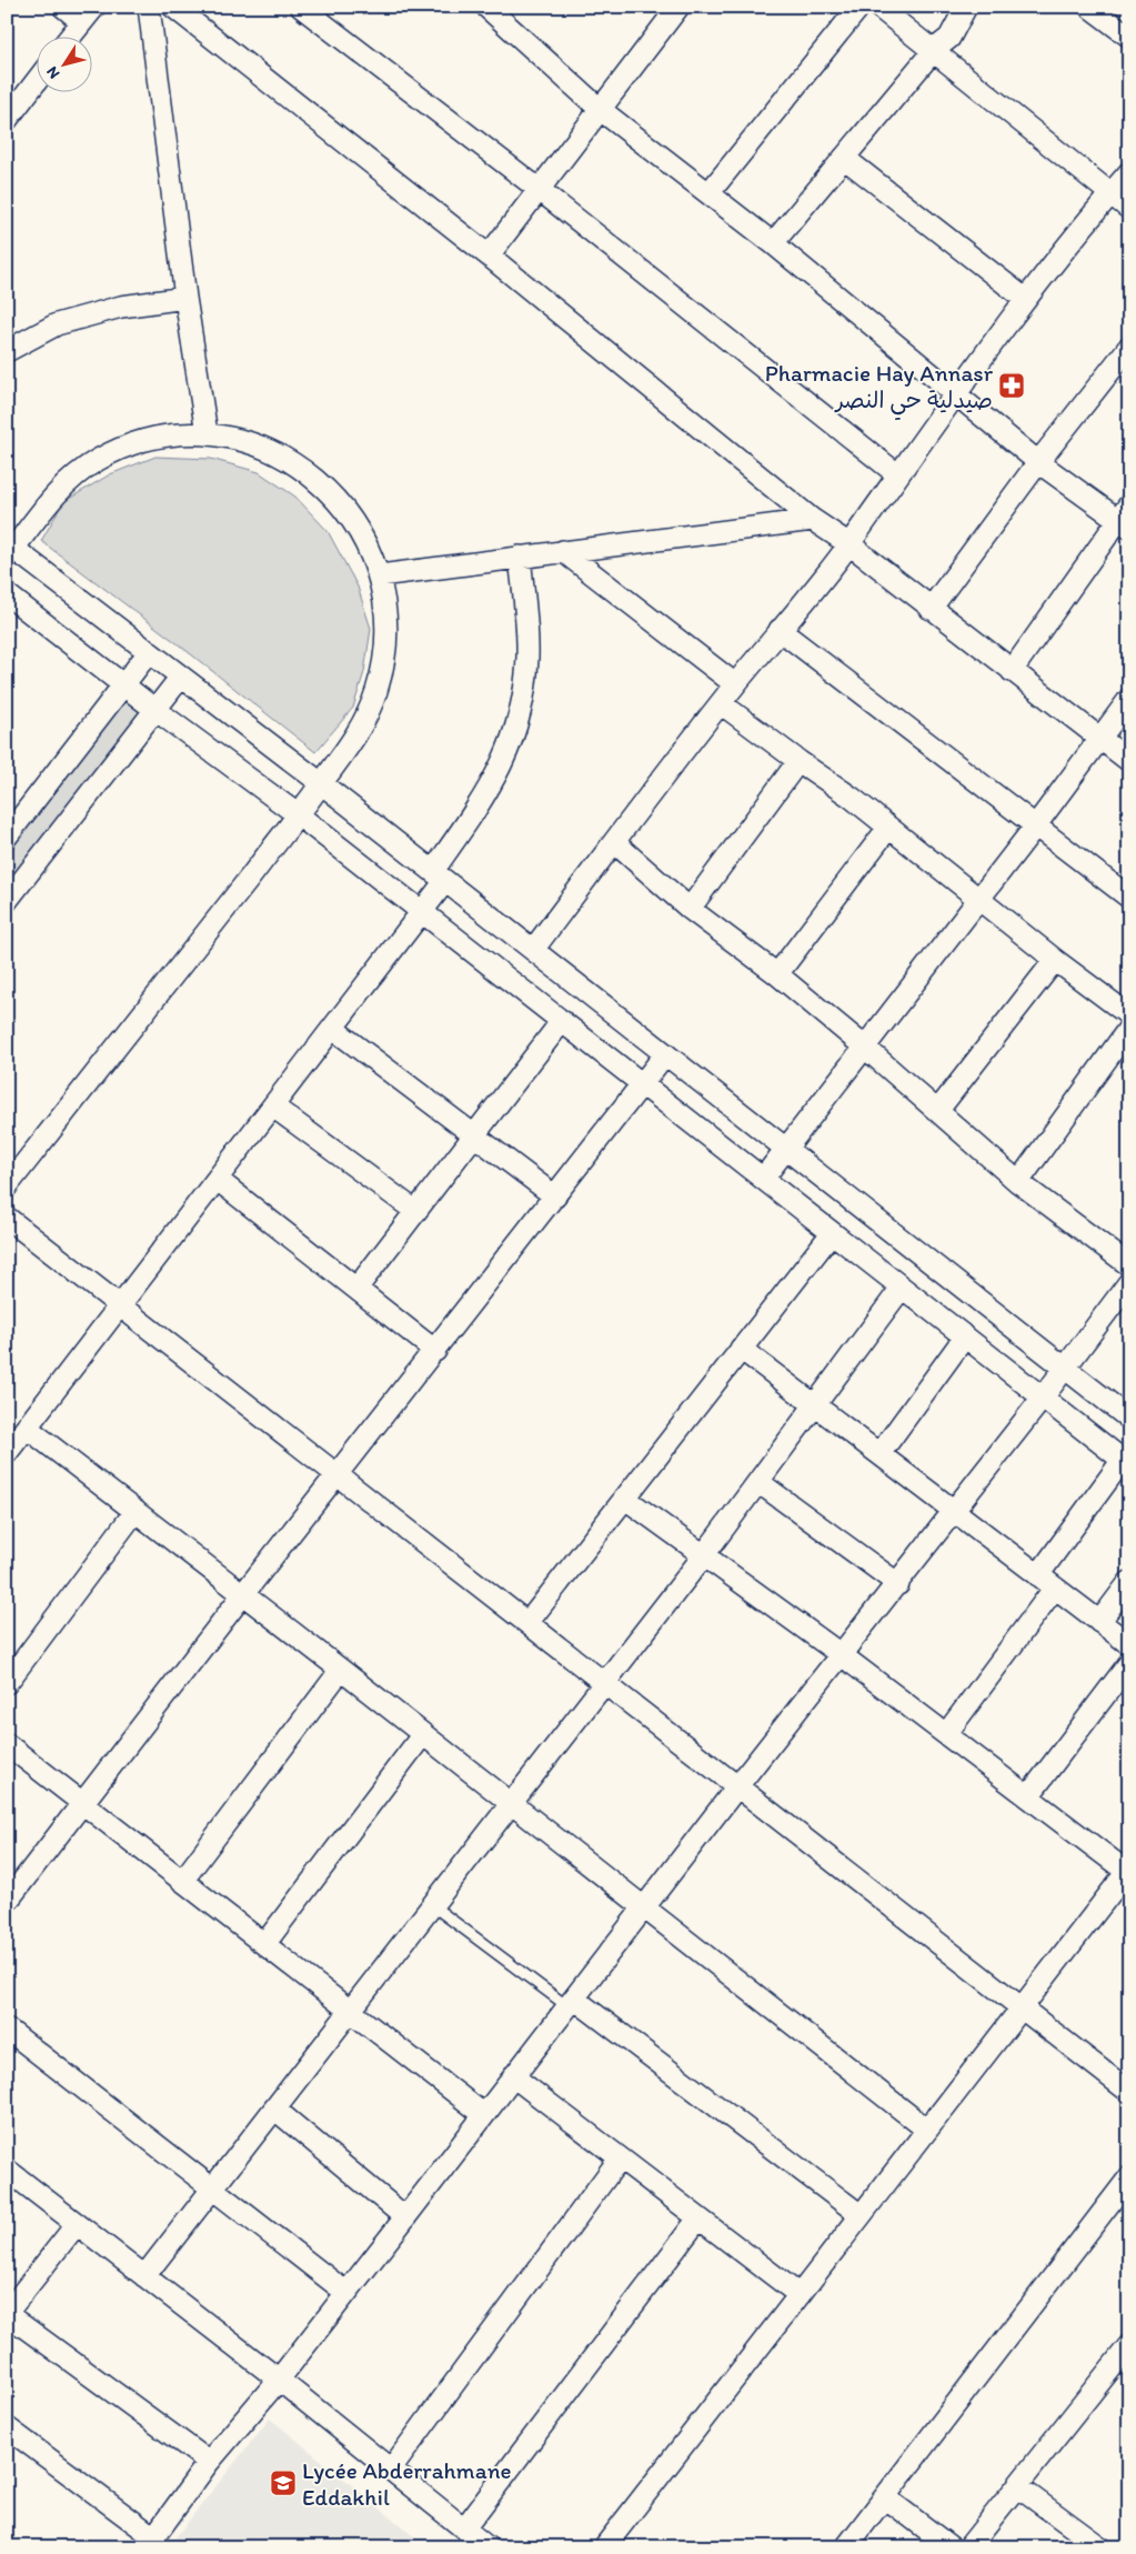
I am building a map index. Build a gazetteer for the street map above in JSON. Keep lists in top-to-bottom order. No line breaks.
{"places":{"pharmacy":["Pharmacie Hay Annasr صيدلية حي النصر"],"school or university":["Lycée Abderrahmane Eddakhil"]},"north":"bottom left"}
